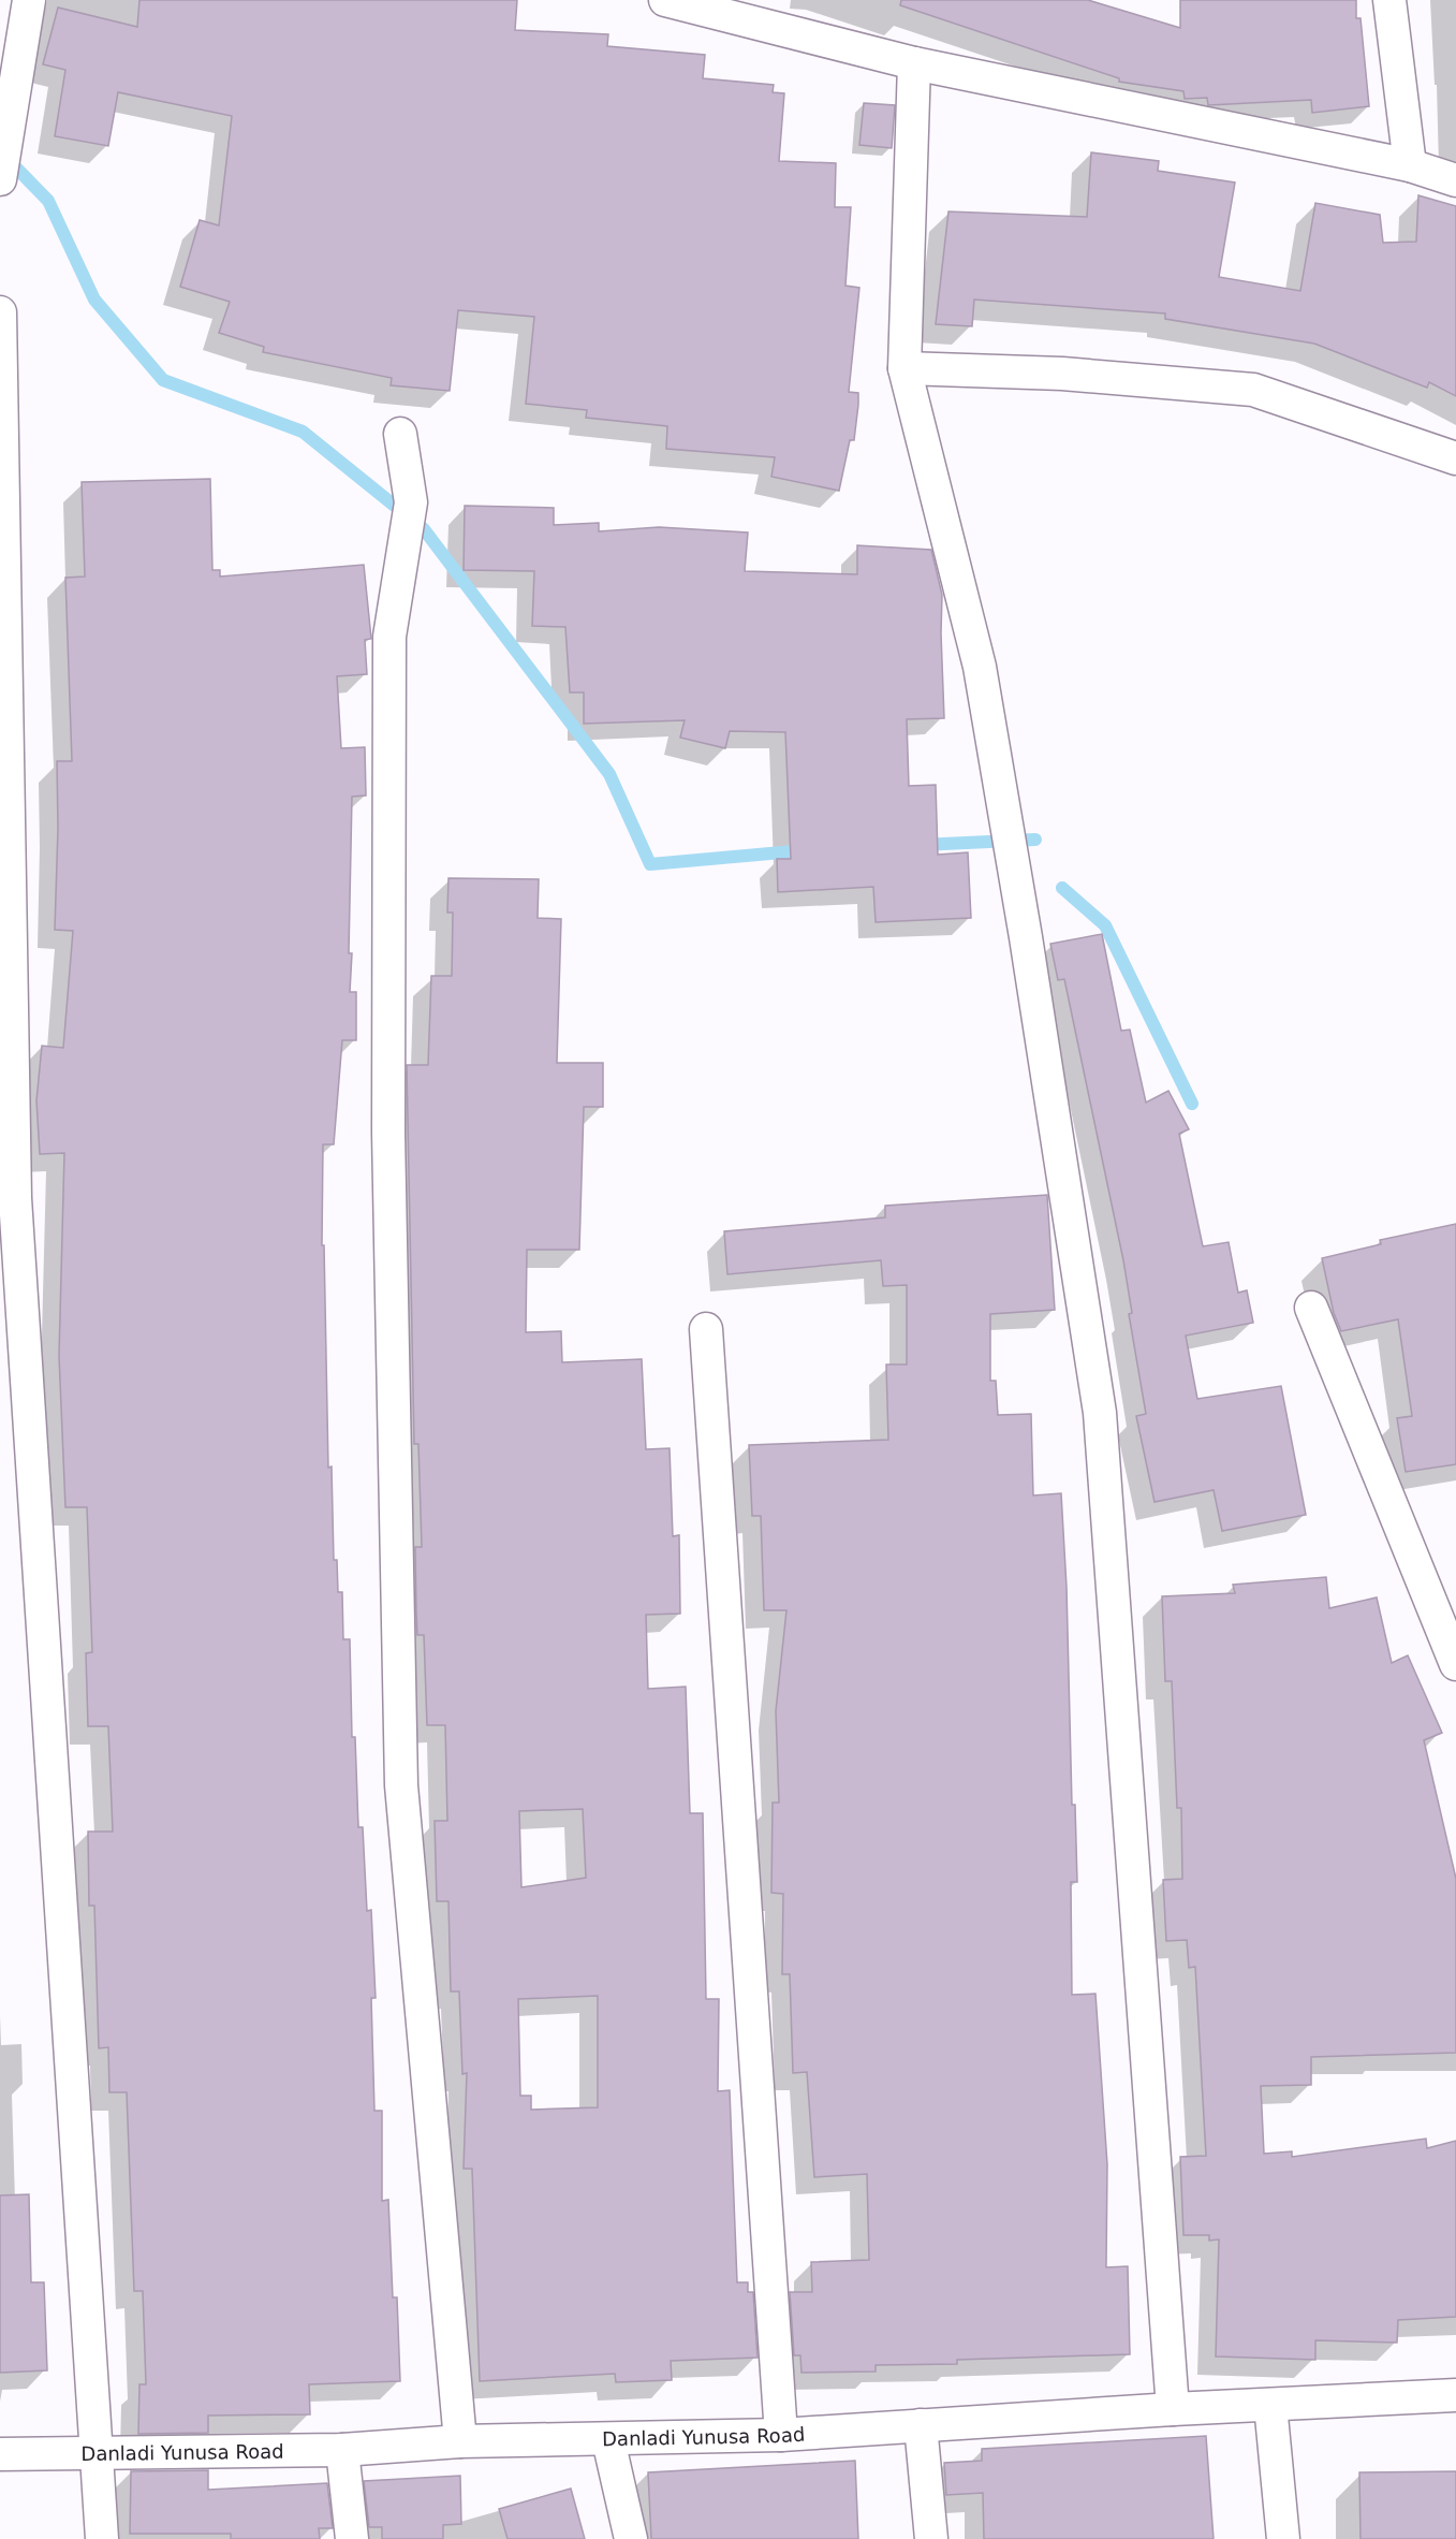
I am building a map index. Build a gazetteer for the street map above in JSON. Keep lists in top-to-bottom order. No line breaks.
{"streets":{"street":["Danladi Yunusa Road"]}}
